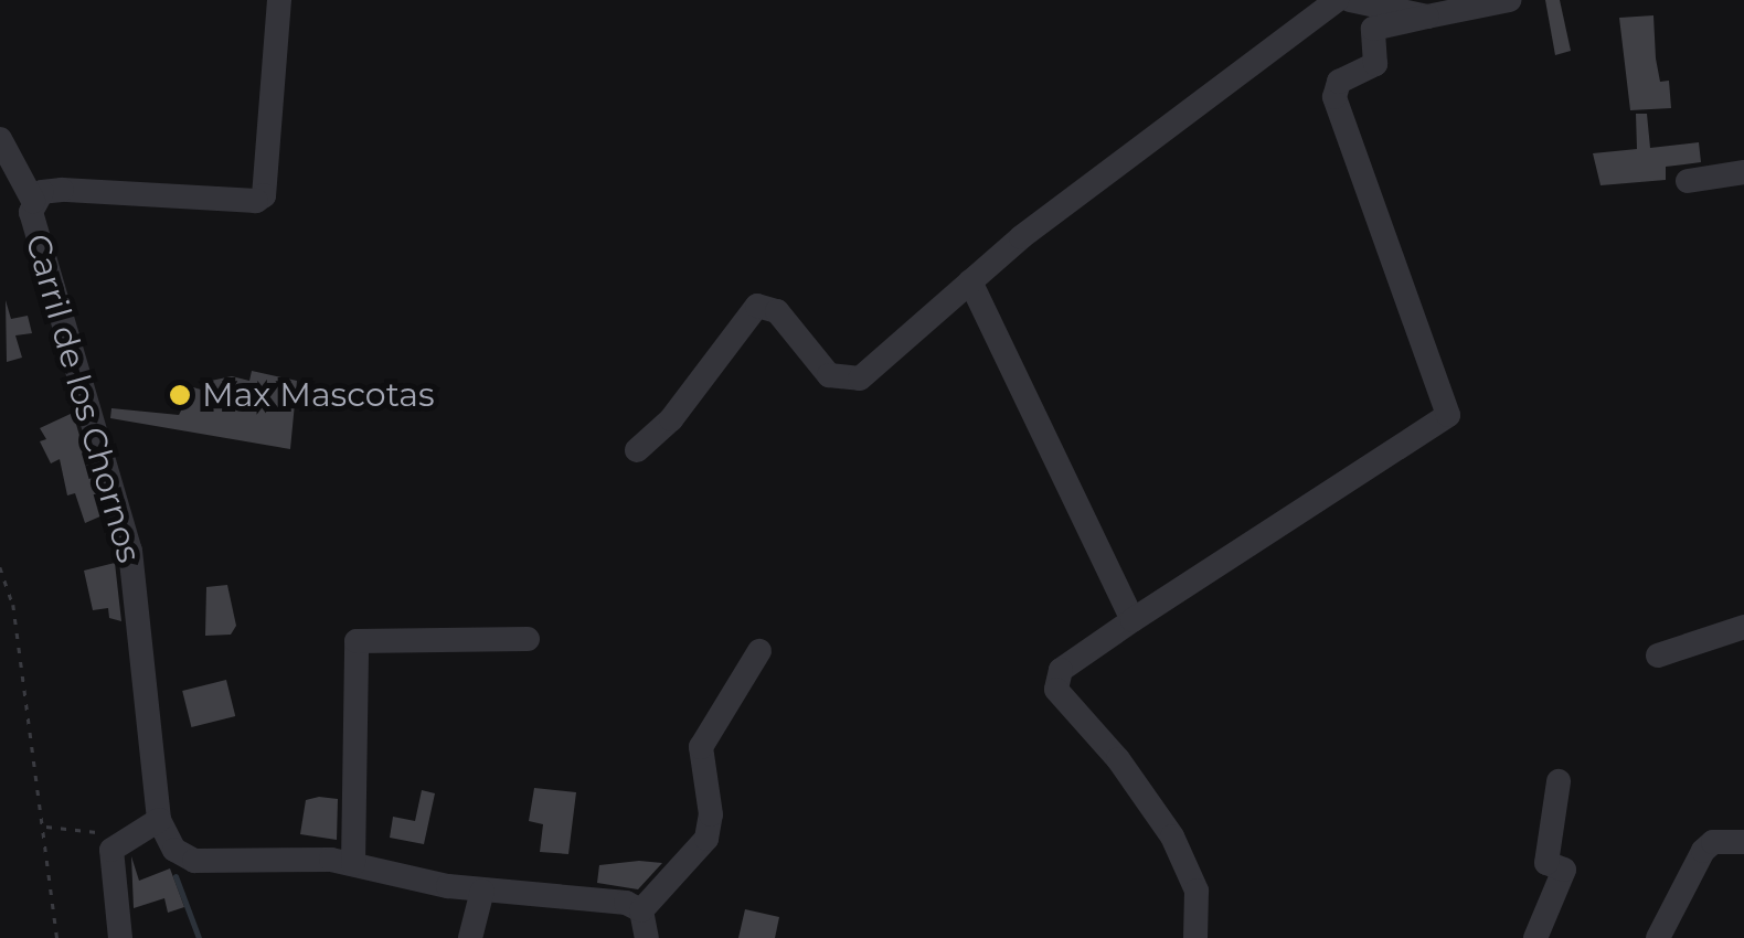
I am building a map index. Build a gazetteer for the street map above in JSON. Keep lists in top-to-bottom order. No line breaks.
{"streets":{"street":["Carril de los Chornos"]},"places":["Max Mascotas"]}
